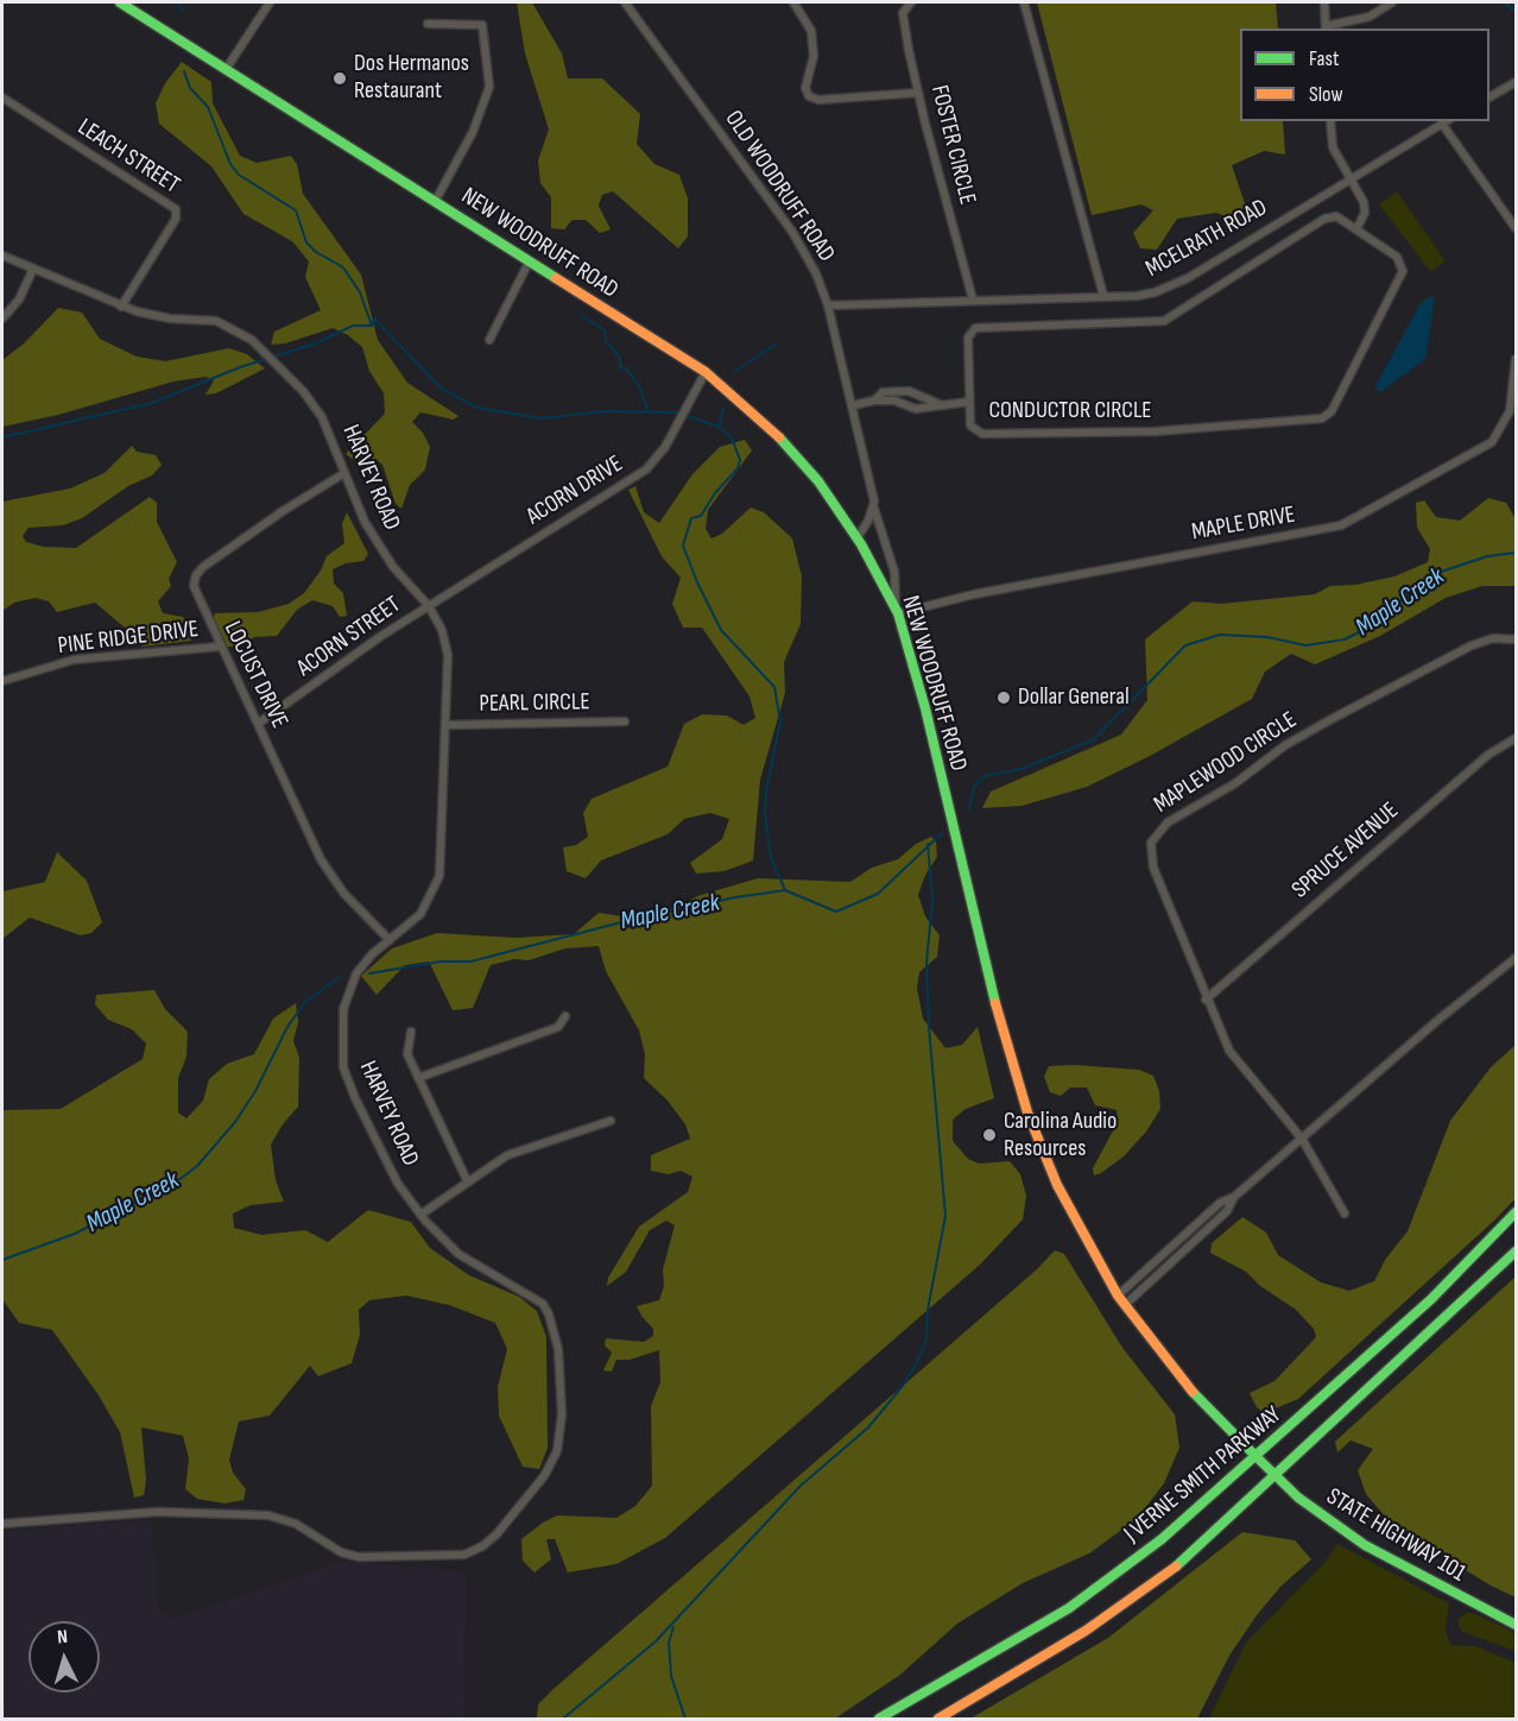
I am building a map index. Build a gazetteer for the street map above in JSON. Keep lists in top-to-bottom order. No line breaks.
{"streets":{"main road":["NEW WOODRUFF ROAD","J VERNE SMITH PARKWAY","STATE HIGHWAY 101"],"street":["FOSTER CIRCLE","LEACH STREET","OLD WOODRUFF ROAD","MCELRATH ROAD","CONDUCTOR CIRCLE","HARVEY ROAD","ACORN DRIVE","MAPLE DRIVE","ACORN STREET","PINE RIDGE DRIVE","LOCUST DRIVE","PEARL CIRCLE","MAPLEWOOD CIRCLE","SPRUCE AVENUE"]},"crossings":[["FOSTER CIRCLE","MCELRATH ROAD"],["LEACH STREET","HARVEY ROAD"],["OLD WOODRUFF ROAD","MCELRATH ROAD"],["OLD WOODRUFF ROAD","NEW WOODRUFF ROAD"],["OLD WOODRUFF ROAD","MAPLE DRIVE"],["NEW WOODRUFF ROAD","ACORN DRIVE"],["NEW WOODRUFF ROAD","MAPLE DRIVE"],["NEW WOODRUFF ROAD","J VERNE SMITH PARKWAY"],["NEW WOODRUFF ROAD","STATE HIGHWAY 101"],["HARVEY ROAD","ACORN DRIVE"],["HARVEY ROAD","ACORN STREET"],["HARVEY ROAD","LOCUST DRIVE"],["HARVEY ROAD","PEARL CIRCLE"],["ACORN DRIVE","ACORN STREET"],["ACORN STREET","LOCUST DRIVE"],["PINE RIDGE DRIVE","LOCUST DRIVE"],["MAPLEWOOD CIRCLE","SPRUCE AVENUE"],["J VERNE SMITH PARKWAY","STATE HIGHWAY 101"]],"water":["Maple Creek"],"places":["Dos Hermanos Restaurant","Dollar General","Carolina Audio Resources"],"legend":["Fast","Slow"],"north":"top"}
